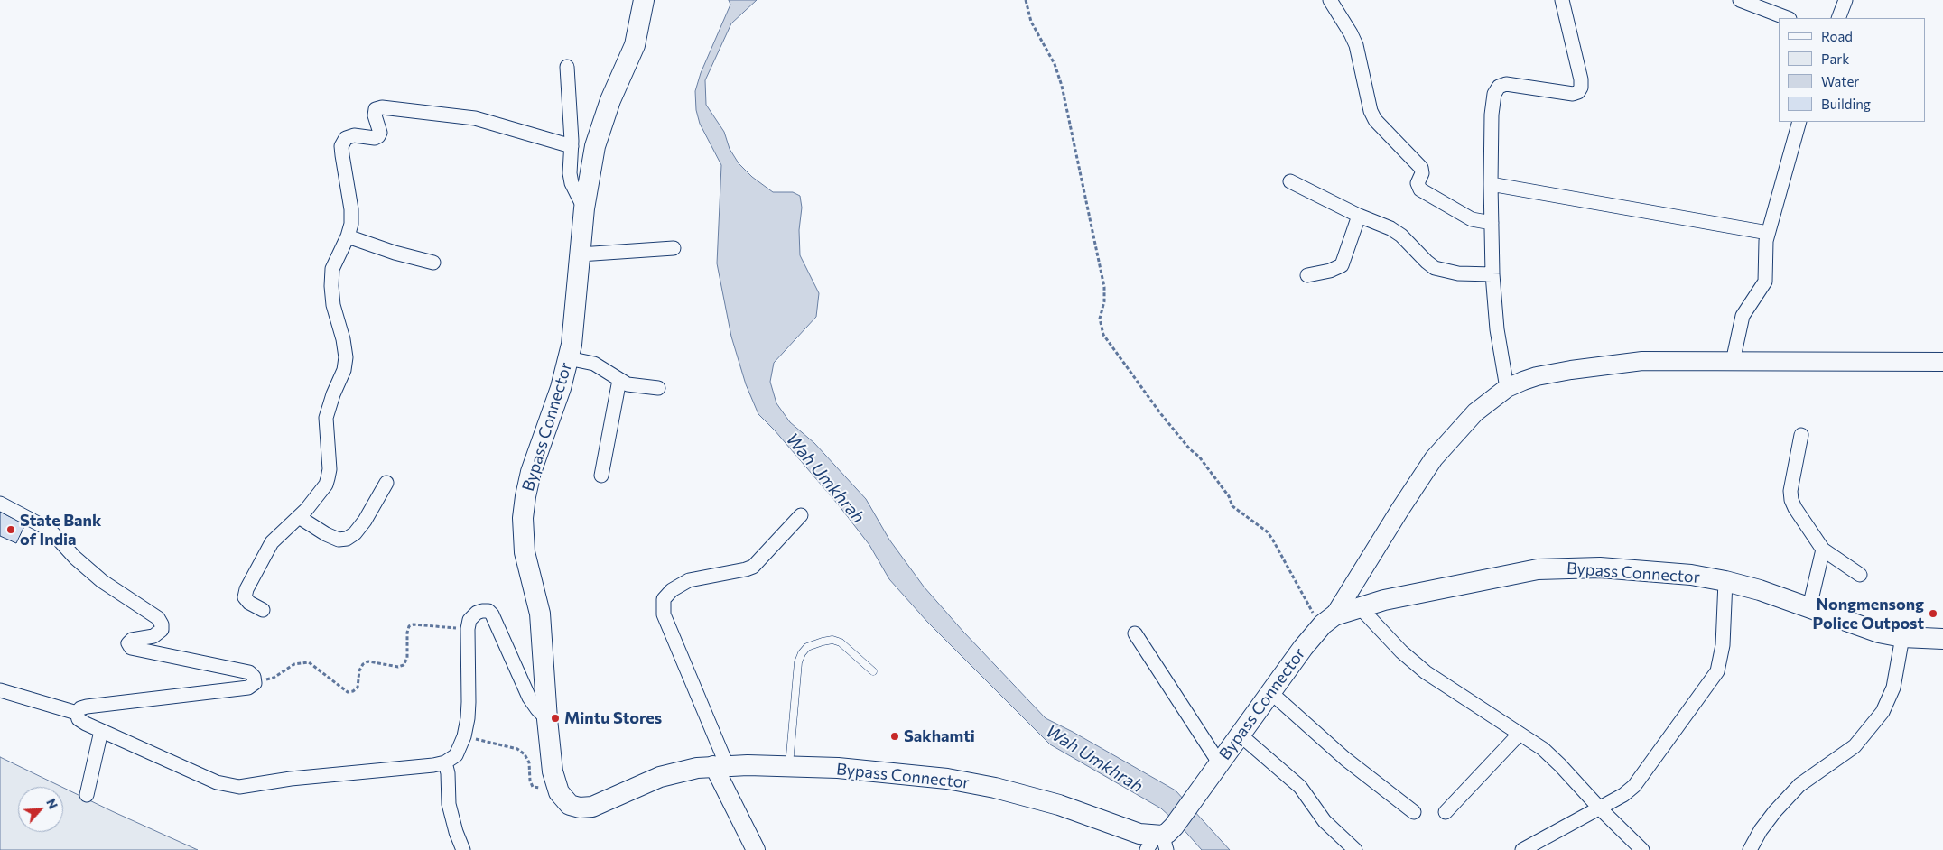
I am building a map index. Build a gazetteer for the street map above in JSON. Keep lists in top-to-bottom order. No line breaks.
{"streets":{"main road":["Bypass Connector"]},"water":["Wah Umkhrah"],"places":["State Bank of India","Nongmensong Police Outpost","Mintu Stores","Sakhamti"],"legend":["Road","Park","Water","Building"],"north":"top right"}
